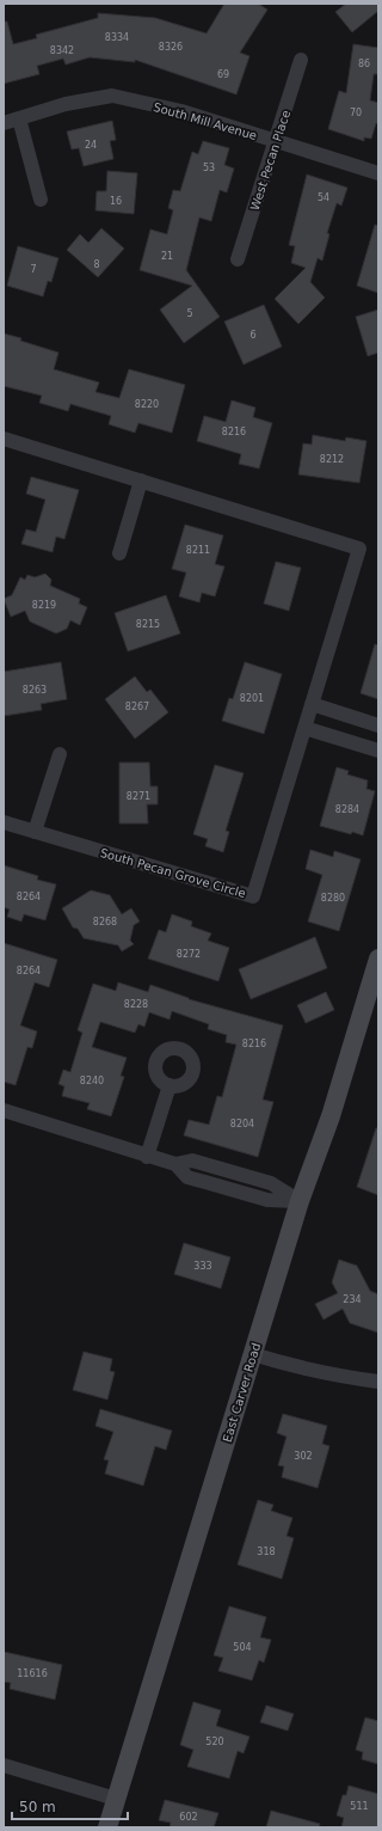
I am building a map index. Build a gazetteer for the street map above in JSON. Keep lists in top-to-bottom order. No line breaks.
{"streets":{"street":["South Mill Avenue","West Pecan Place","South Pecan Grove Circle","East Carver Road"]},"crossings":[["South Mill Avenue","West Pecan Place"]],"house_numbers":["8334","8326","8342","86","69","70","24","53","54","16","21","8","7","5","6","8220","8216","8212","8211","8219","8215","8263","8201","8267","8271","8284","8264","8280","8268","8272","8264","8228","8216","8240","8204","333","234","302","318","504","11616","520","511","602"],"scale_bar":"50 m"}
